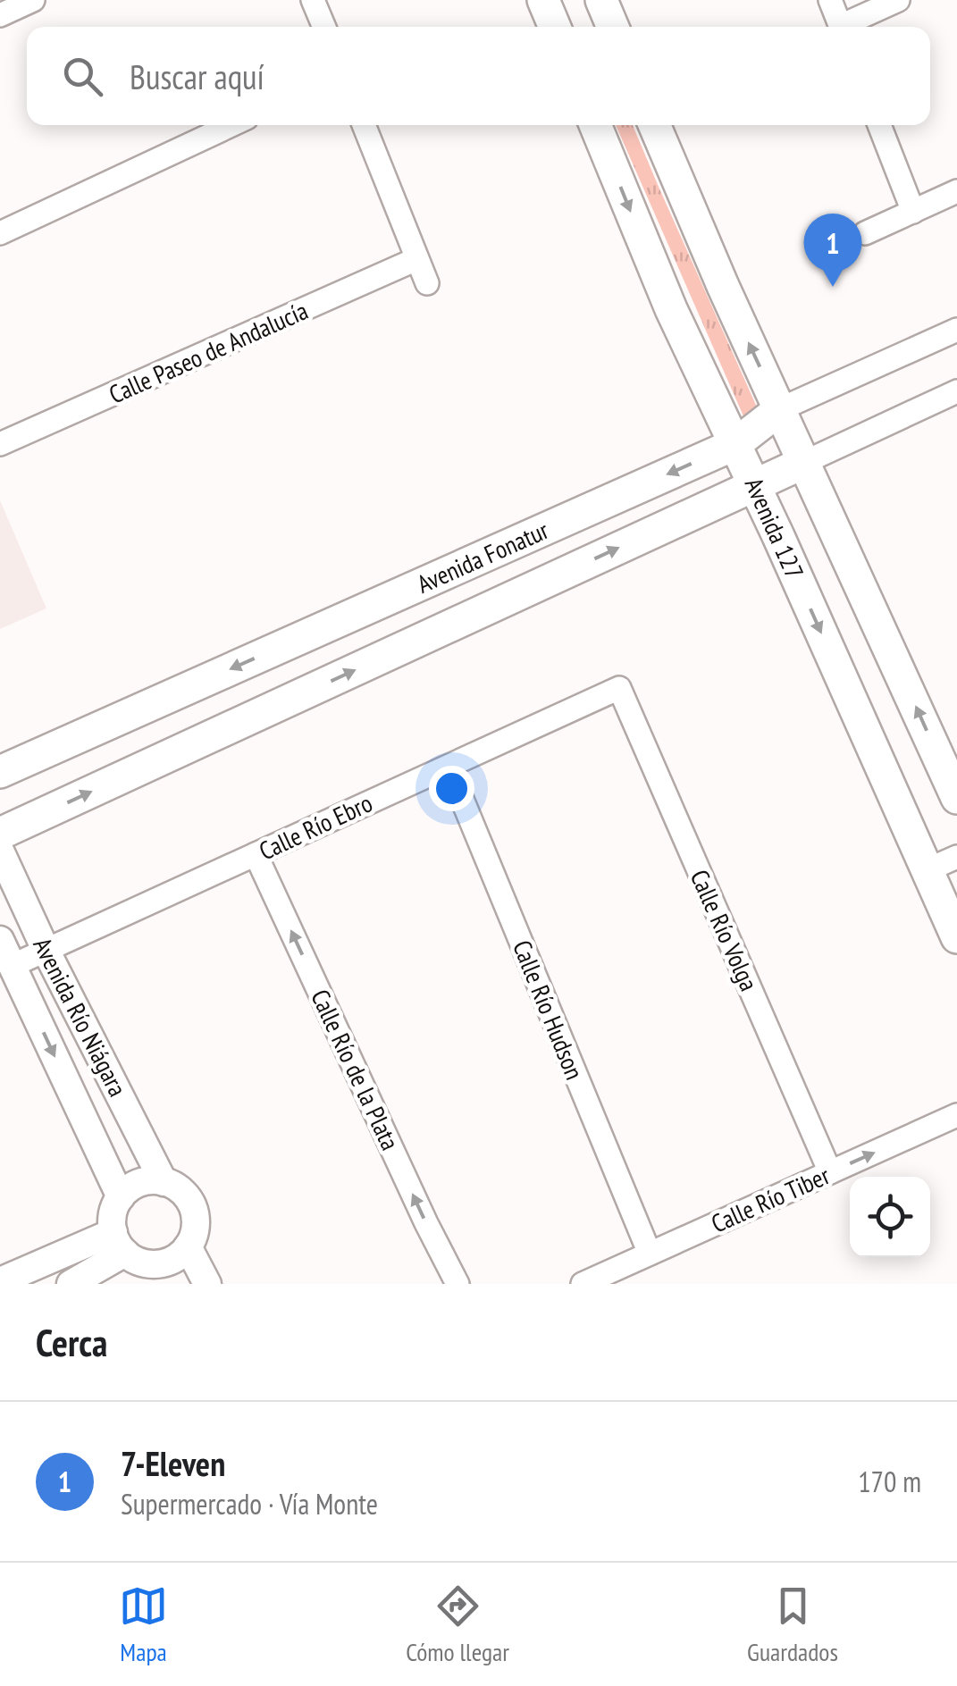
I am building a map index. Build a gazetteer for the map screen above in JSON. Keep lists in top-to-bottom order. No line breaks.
{"streets":{"main road":["Avenida 127","Avenida Fonatur"],"street":["Calle Paseo de Andalucía","Calle Río Ebro","Calle Río Volga","Calle Río Hudson","Avenida Río Niágara","Calle Río de la Plata","Calle Río Tiber"]},"crossings":[["Avenida 127","Avenida Fonatur"],["Calle Río Ebro","Calle Río Volga"],["Calle Río Ebro","Calle Río Hudson"],["Calle Río Ebro","Avenida Río Niágara"],["Calle Río Ebro","Calle Río de la Plata"],["Calle Río Volga","Calle Río Tiber"],["Calle Río Hudson","Calle Río Tiber"]],"one_way":["Calle Río de la Plata"],"page":{"search":"Buscar aquí","pins":"1","heading":"Cerca","list":[{"mark":"1","name":"7-Eleven","note":"Supermercado · Vía Monte","value":"170 m"}],"nav":["Mapa","Cómo llegar","Guardados"]}}
